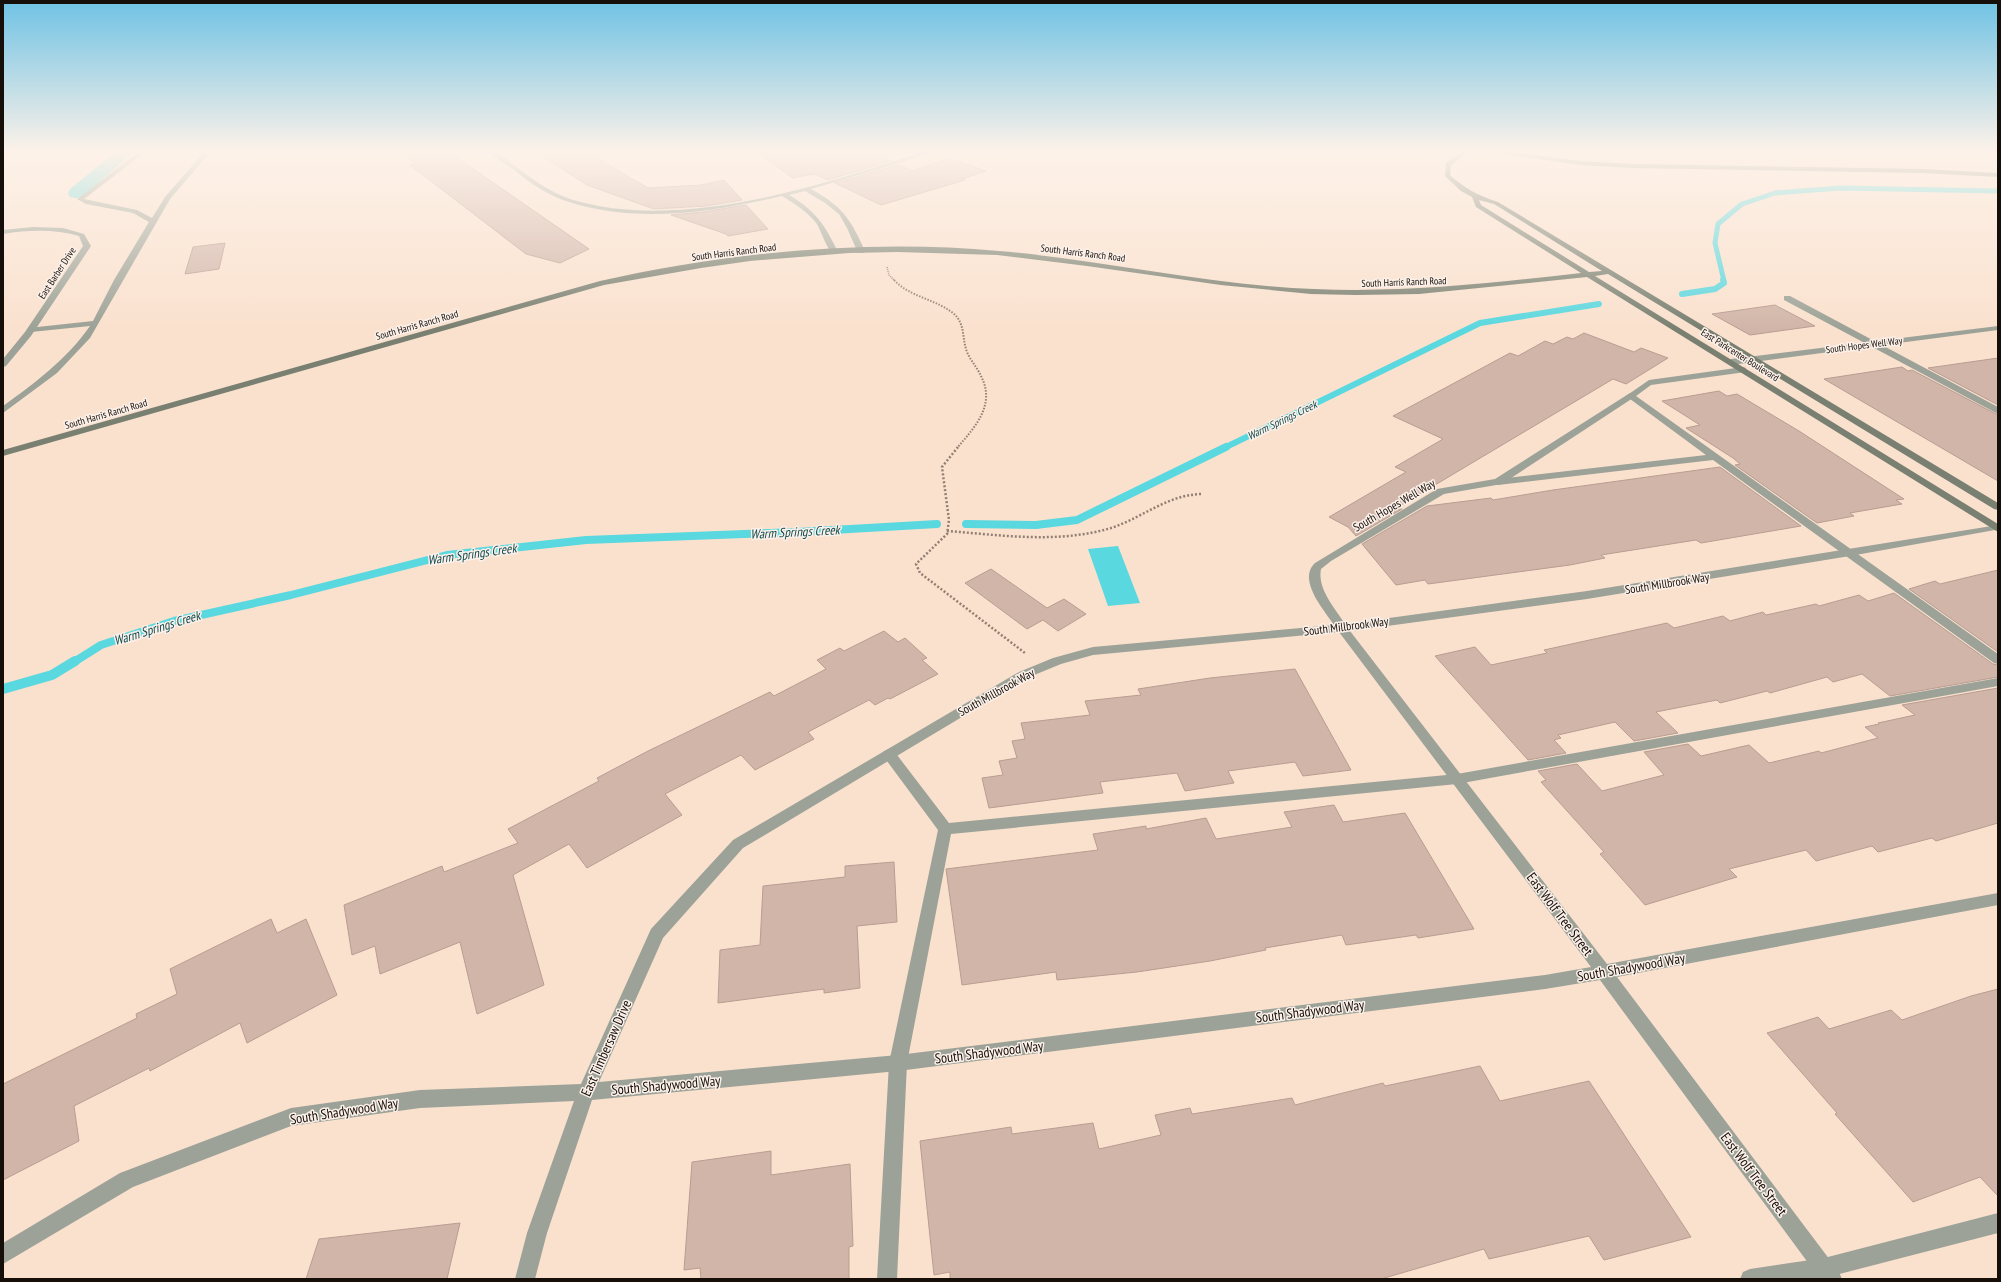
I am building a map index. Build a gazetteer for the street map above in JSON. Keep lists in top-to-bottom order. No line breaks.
{"streets":{"street":["South Harris Ranch Road","East Barber Drive","South Hopes Well Way","East Parkcenter Boulevard","South Millbrook Way","East Wolf Tree Street","South Shadywood Way","East Timbersaw Drive"]},"crossings":[["South Harris Ranch Road","East Parkcenter Boulevard"],["South Hopes Well Way","East Parkcenter Boulevard"],["South Hopes Well Way","South Millbrook Way"],["South Hopes Well Way","East Wolf Tree Street"],["East Parkcenter Boulevard","South Millbrook Way"],["South Millbrook Way","East Wolf Tree Street"],["South Millbrook Way","East Timbersaw Drive"],["East Wolf Tree Street","South Shadywood Way"],["South Shadywood Way","East Timbersaw Drive"]],"water":["Warm Springs Creek"]}
